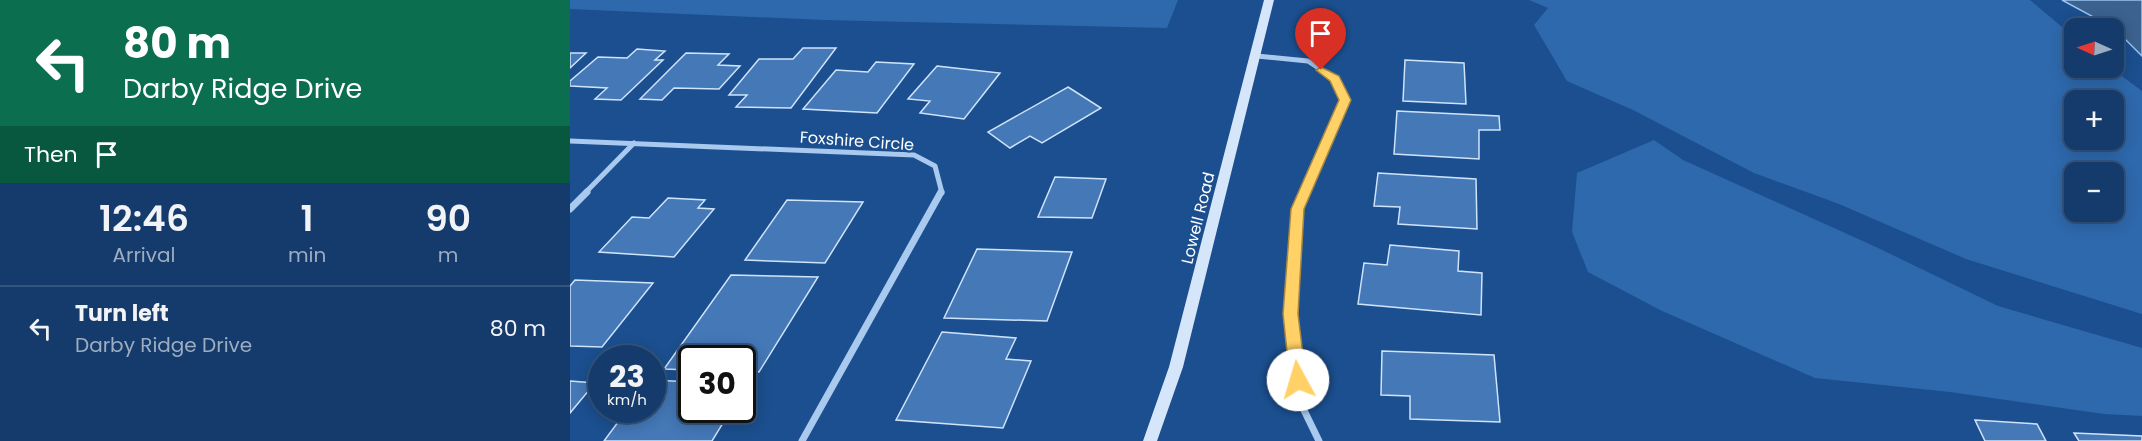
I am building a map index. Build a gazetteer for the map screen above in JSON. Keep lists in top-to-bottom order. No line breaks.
{"streets":{"street":["Foxshire Circle","Lowell Road"]},"north":"left","page":{"turn":["80 m","Darby Ridge Drive"],"map_buttons":["+","−"],"then":"Then","eta":["12:46","Arrival","1","min","90","m"],"list":[{"name":"Turn left","note":"Darby Ridge Drive","value":"80 m"}],"speed":"23 km/h","limit":"30"}}
